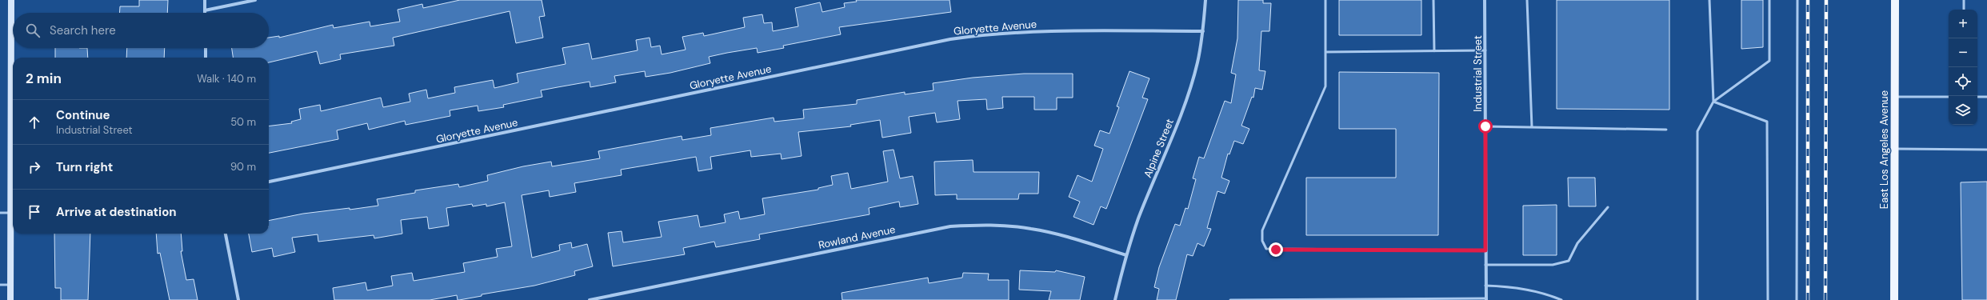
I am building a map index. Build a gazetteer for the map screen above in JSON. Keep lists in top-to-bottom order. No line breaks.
{"streets":{"main road":["East Los Angeles Avenue"],"street":["Gloryette Avenue","Industrial Street","Alpine Street","Rowland Avenue"]},"crossings":[["Gloryette Avenue","Alpine Street"],["Alpine Street","Rowland Avenue"]],"page":{"map_buttons":["+","−"],"search":"Search here","heading":["2 min","Walk · 140 m"],"list":[["Continue","Industrial Street","50 m"],["Turn right","90 m"],"Arrive at destination"]}}
